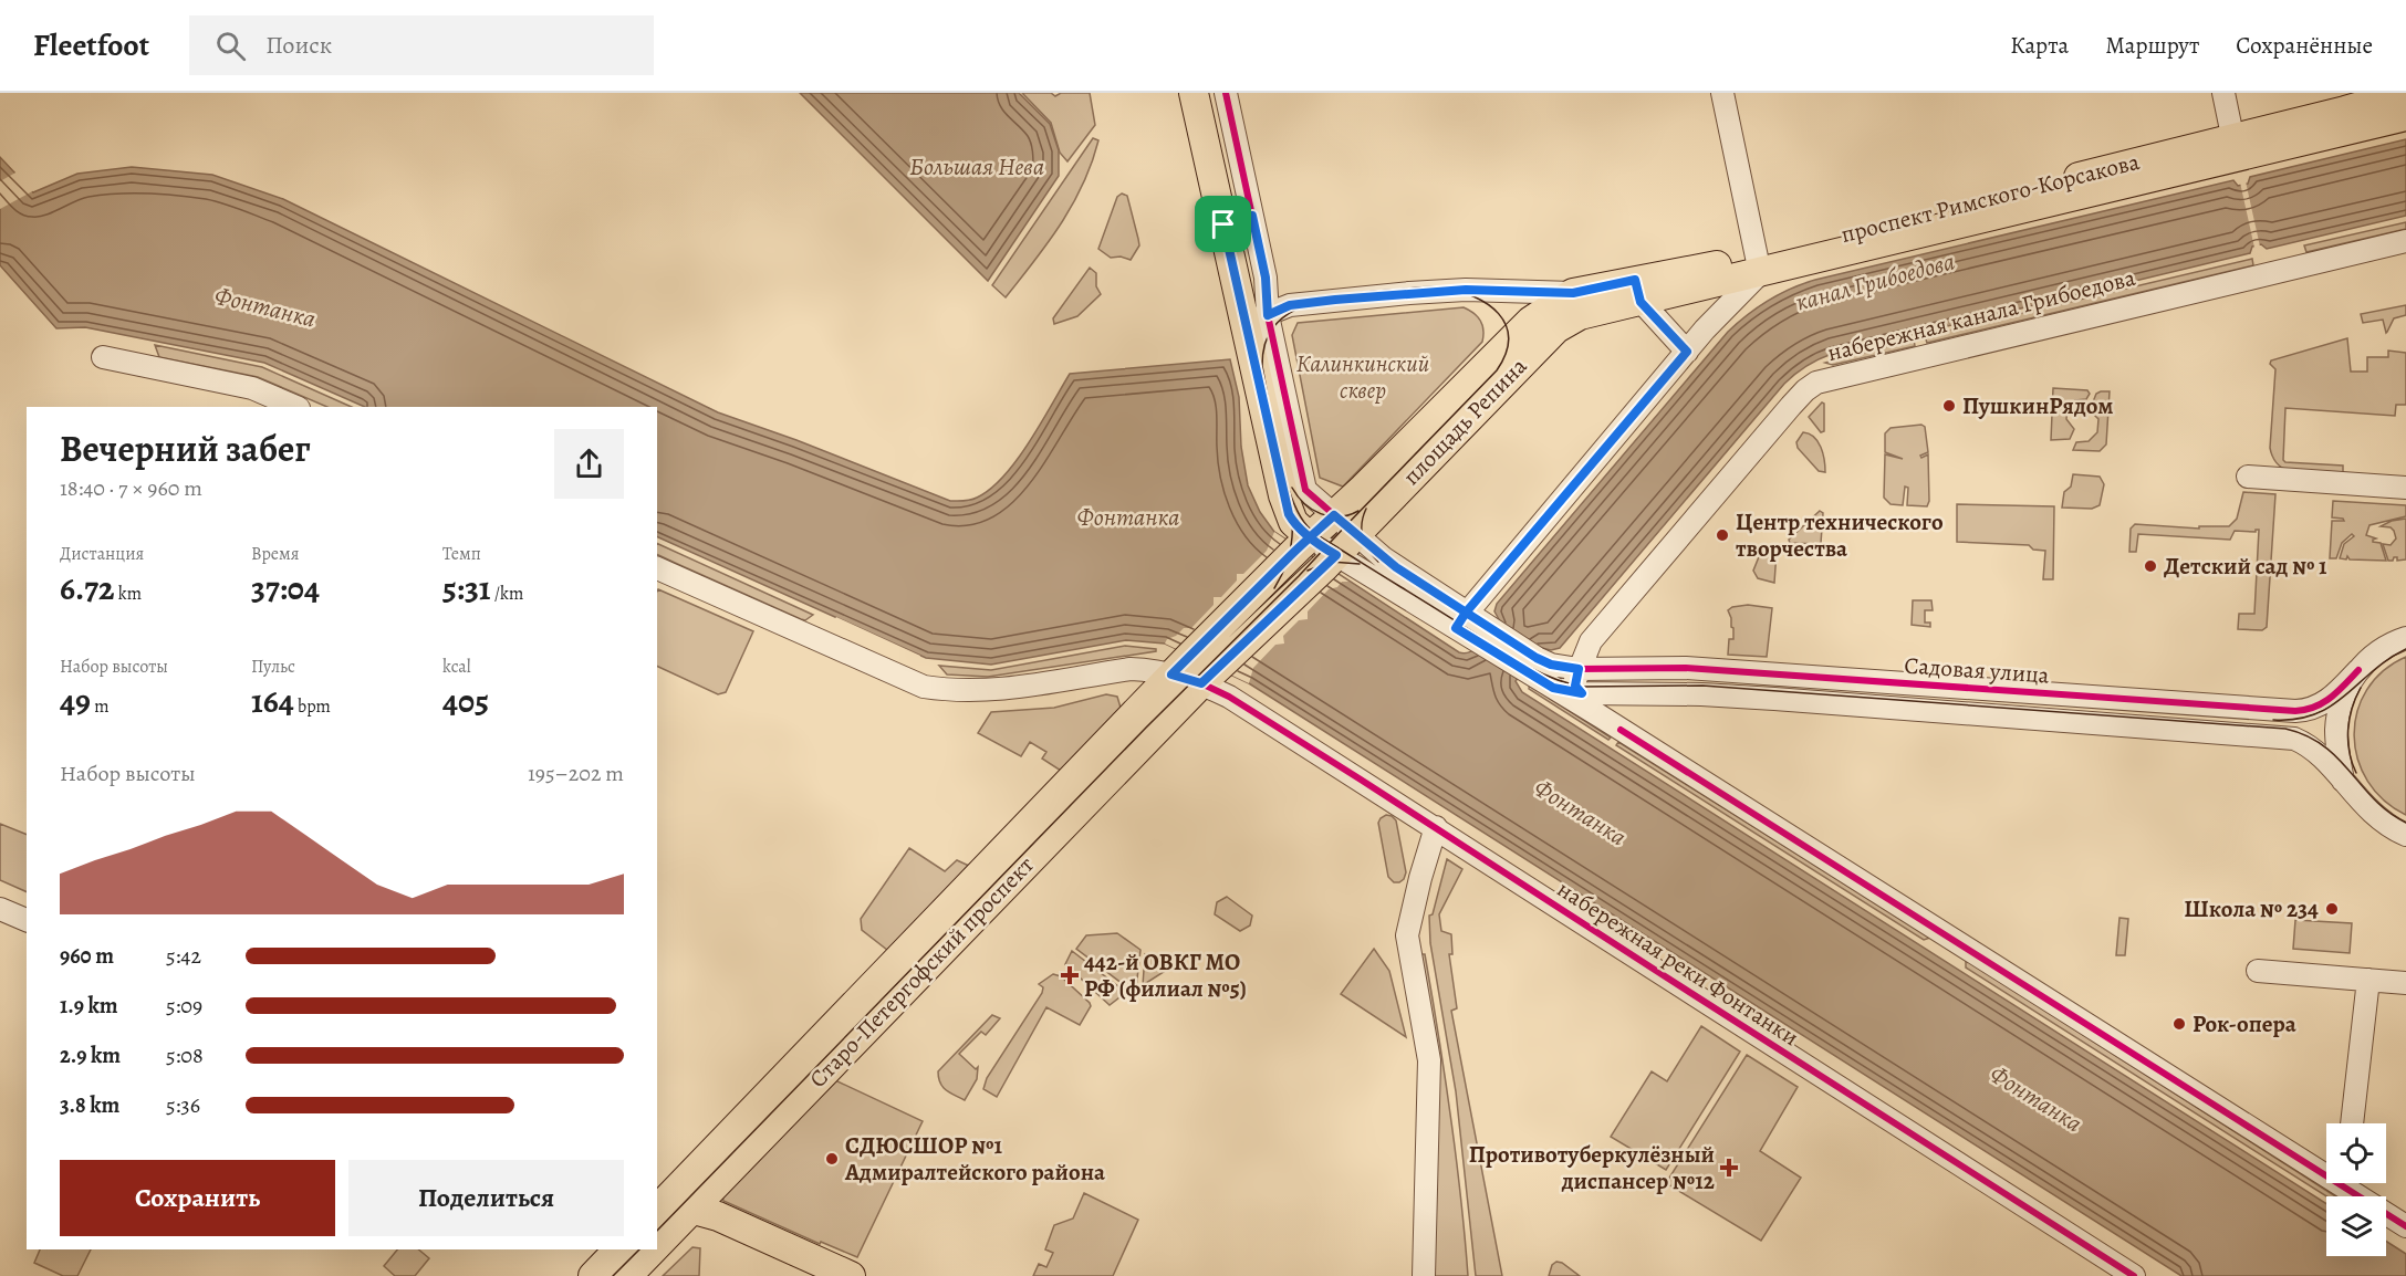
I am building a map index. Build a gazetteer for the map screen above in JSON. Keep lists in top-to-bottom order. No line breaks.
{"streets":{"main road":["проспект Римского-Корсакова","площадь Репина","Старо-Петергофский проспект"],"street":["набережная канала Грибоедова","Садовая улица","набережная реки Фонтанки"]},"crossings":[["проспект Римского-Корсакова","площадь Репина"],["набережная канала Грибоедова","Садовая улица"],["площадь Репина","Старо-Петергофский проспект"],["набережная реки Фонтанки","Старо-Петергофский проспект"]],"water":["Большая Нева","канал Грибоедова","Фонтанка"],"parks":["Калинкинский сквер"],"places":{"other":["ПушкинРядом","Центр технического творчества","Детский сад № 1","Школа № 234","Рок-опера","СДЮСШОР №1 Адмиралтейского района"],"health":["442-й ОВКГ МО РФ (филиал №5)","Противотуберкулёзный диспансер №12"]},"page":{"header":"Fleetfoot","search":"Поиск","nav":["Карта","Маршрут","Сохранённые"],"heading":["Вечерний забег","18:40 · 7 × 960 m"],"stats":[["Дистанция","6.72 km"],["Время","37:04"],["Темп","5:31 /km"],["Набор высоты","49 m"],["Пульс","164 bpm"],["kcal","405"]],"chart":["Набор высоты","195–202 m"],"list":[{"name":"960 m","note":"5:42"},{"name":"1.9 km","note":"5:09"},{"name":"2.9 km","note":"5:08"},{"name":"3.8 km","note":"5:36"}],"buttons":["Сохранить","Поделиться"]}}
